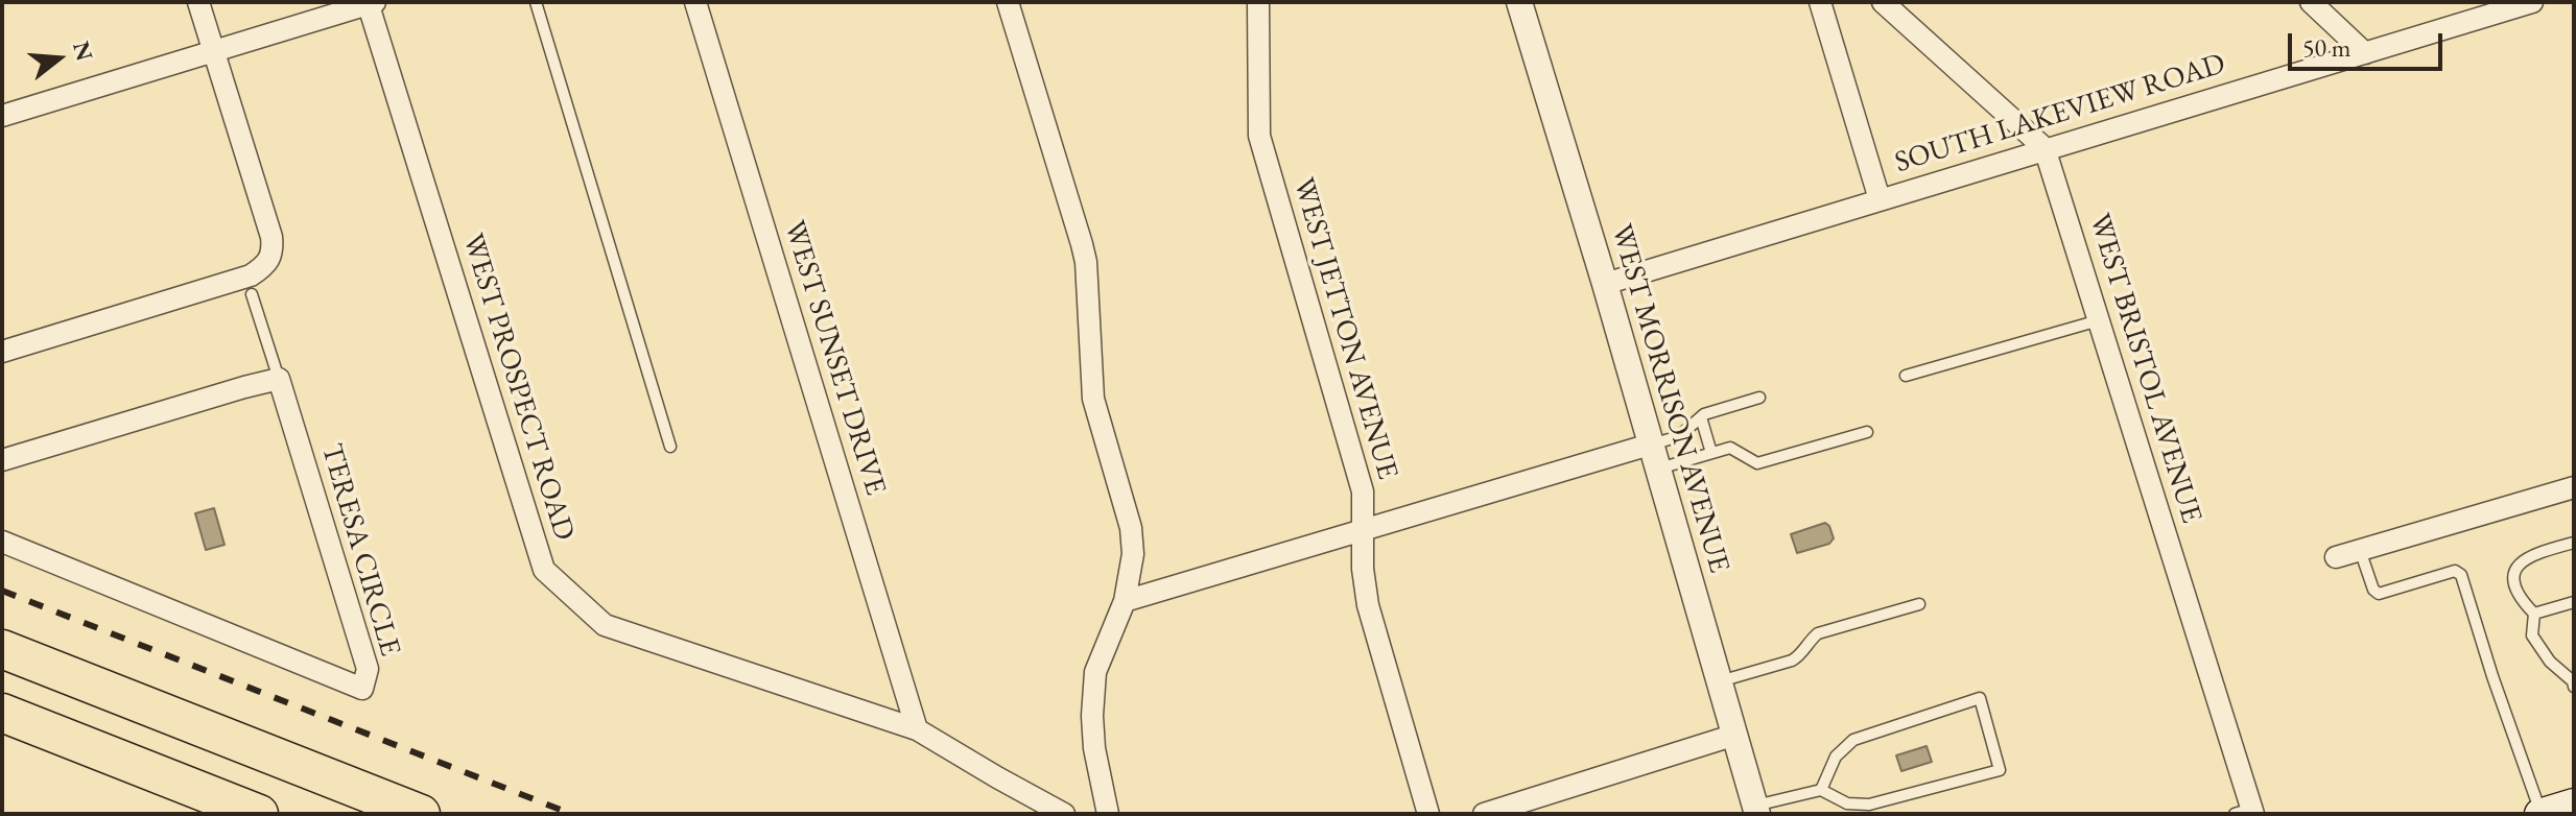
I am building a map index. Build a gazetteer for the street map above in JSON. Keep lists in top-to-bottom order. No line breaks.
{"streets":{"street":["SOUTH LAKEVIEW ROAD","WEST JETTON AVENUE","WEST SUNSET DRIVE","WEST BRISTOL AVENUE","WEST PROSPECT ROAD","WEST MORRISON AVENUE","TERESA CIRCLE"]},"crossings":[["SOUTH LAKEVIEW ROAD","WEST BRISTOL AVENUE"],["SOUTH LAKEVIEW ROAD","WEST MORRISON AVENUE"],["WEST SUNSET DRIVE","WEST PROSPECT ROAD"]],"scale_bar":"50 m","north":"right"}
